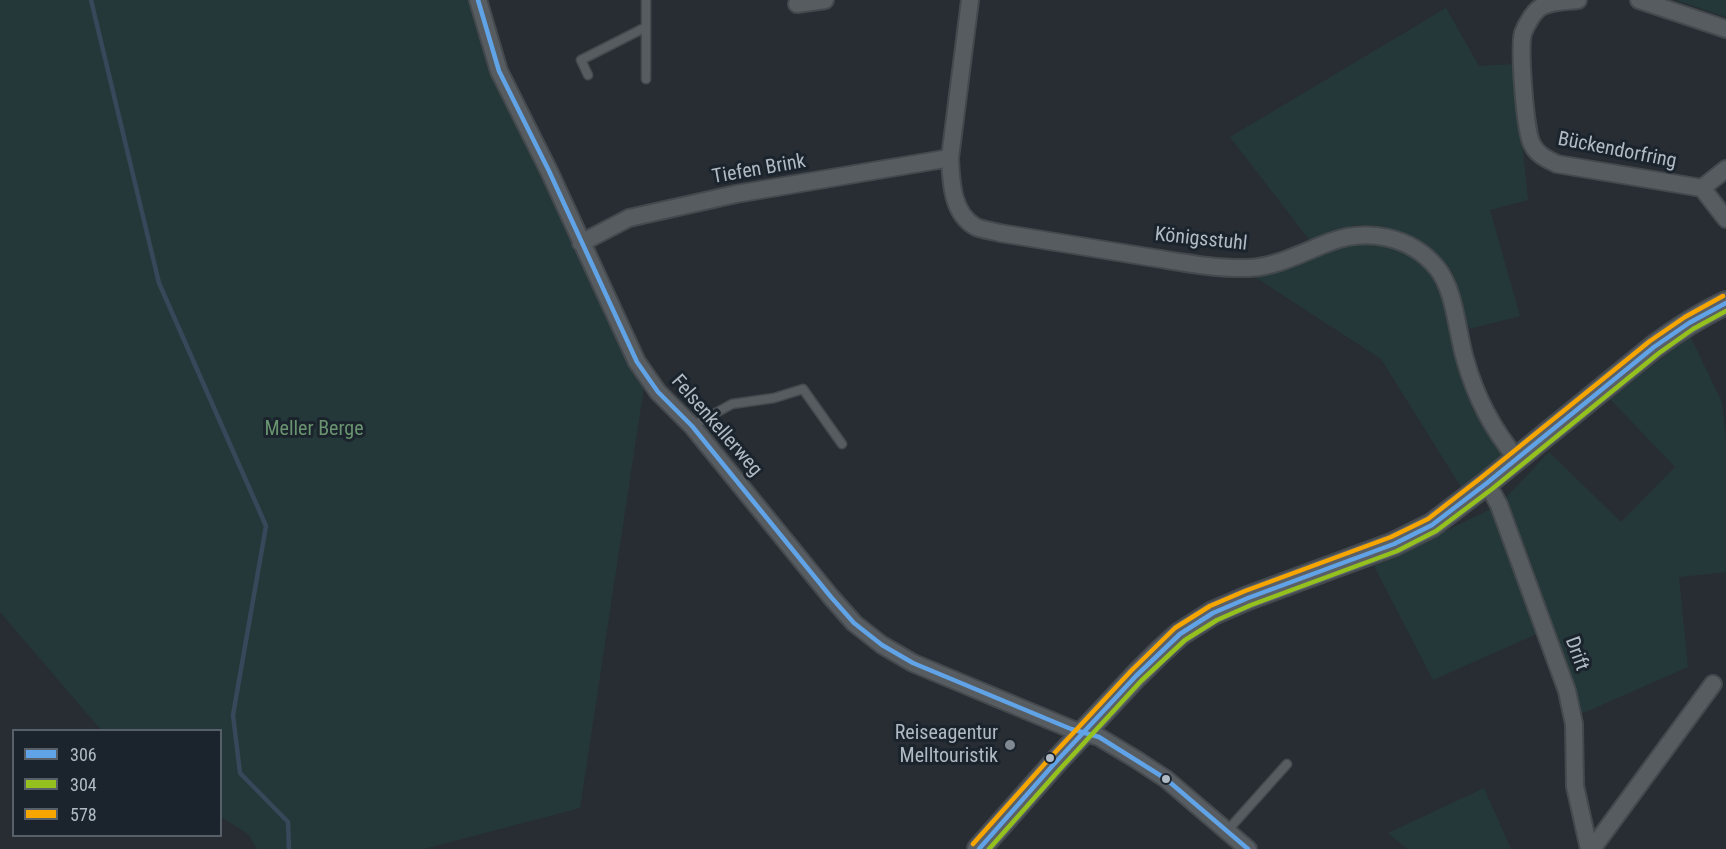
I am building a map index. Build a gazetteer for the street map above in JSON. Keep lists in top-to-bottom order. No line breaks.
{"streets":{"street":["Bückendorfring","Tiefen Brink","Königsstuhl","Felsenkellerweg","Drift"]},"crossings":[["Tiefen Brink","Königsstuhl"],["Tiefen Brink","Felsenkellerweg"]],"parks":["Meller Berge"],"places":["Reiseagentur Melltouristik"],"lines":["transit line 306","transit line 578","transit line 304"],"legend":["306","304","578"]}
